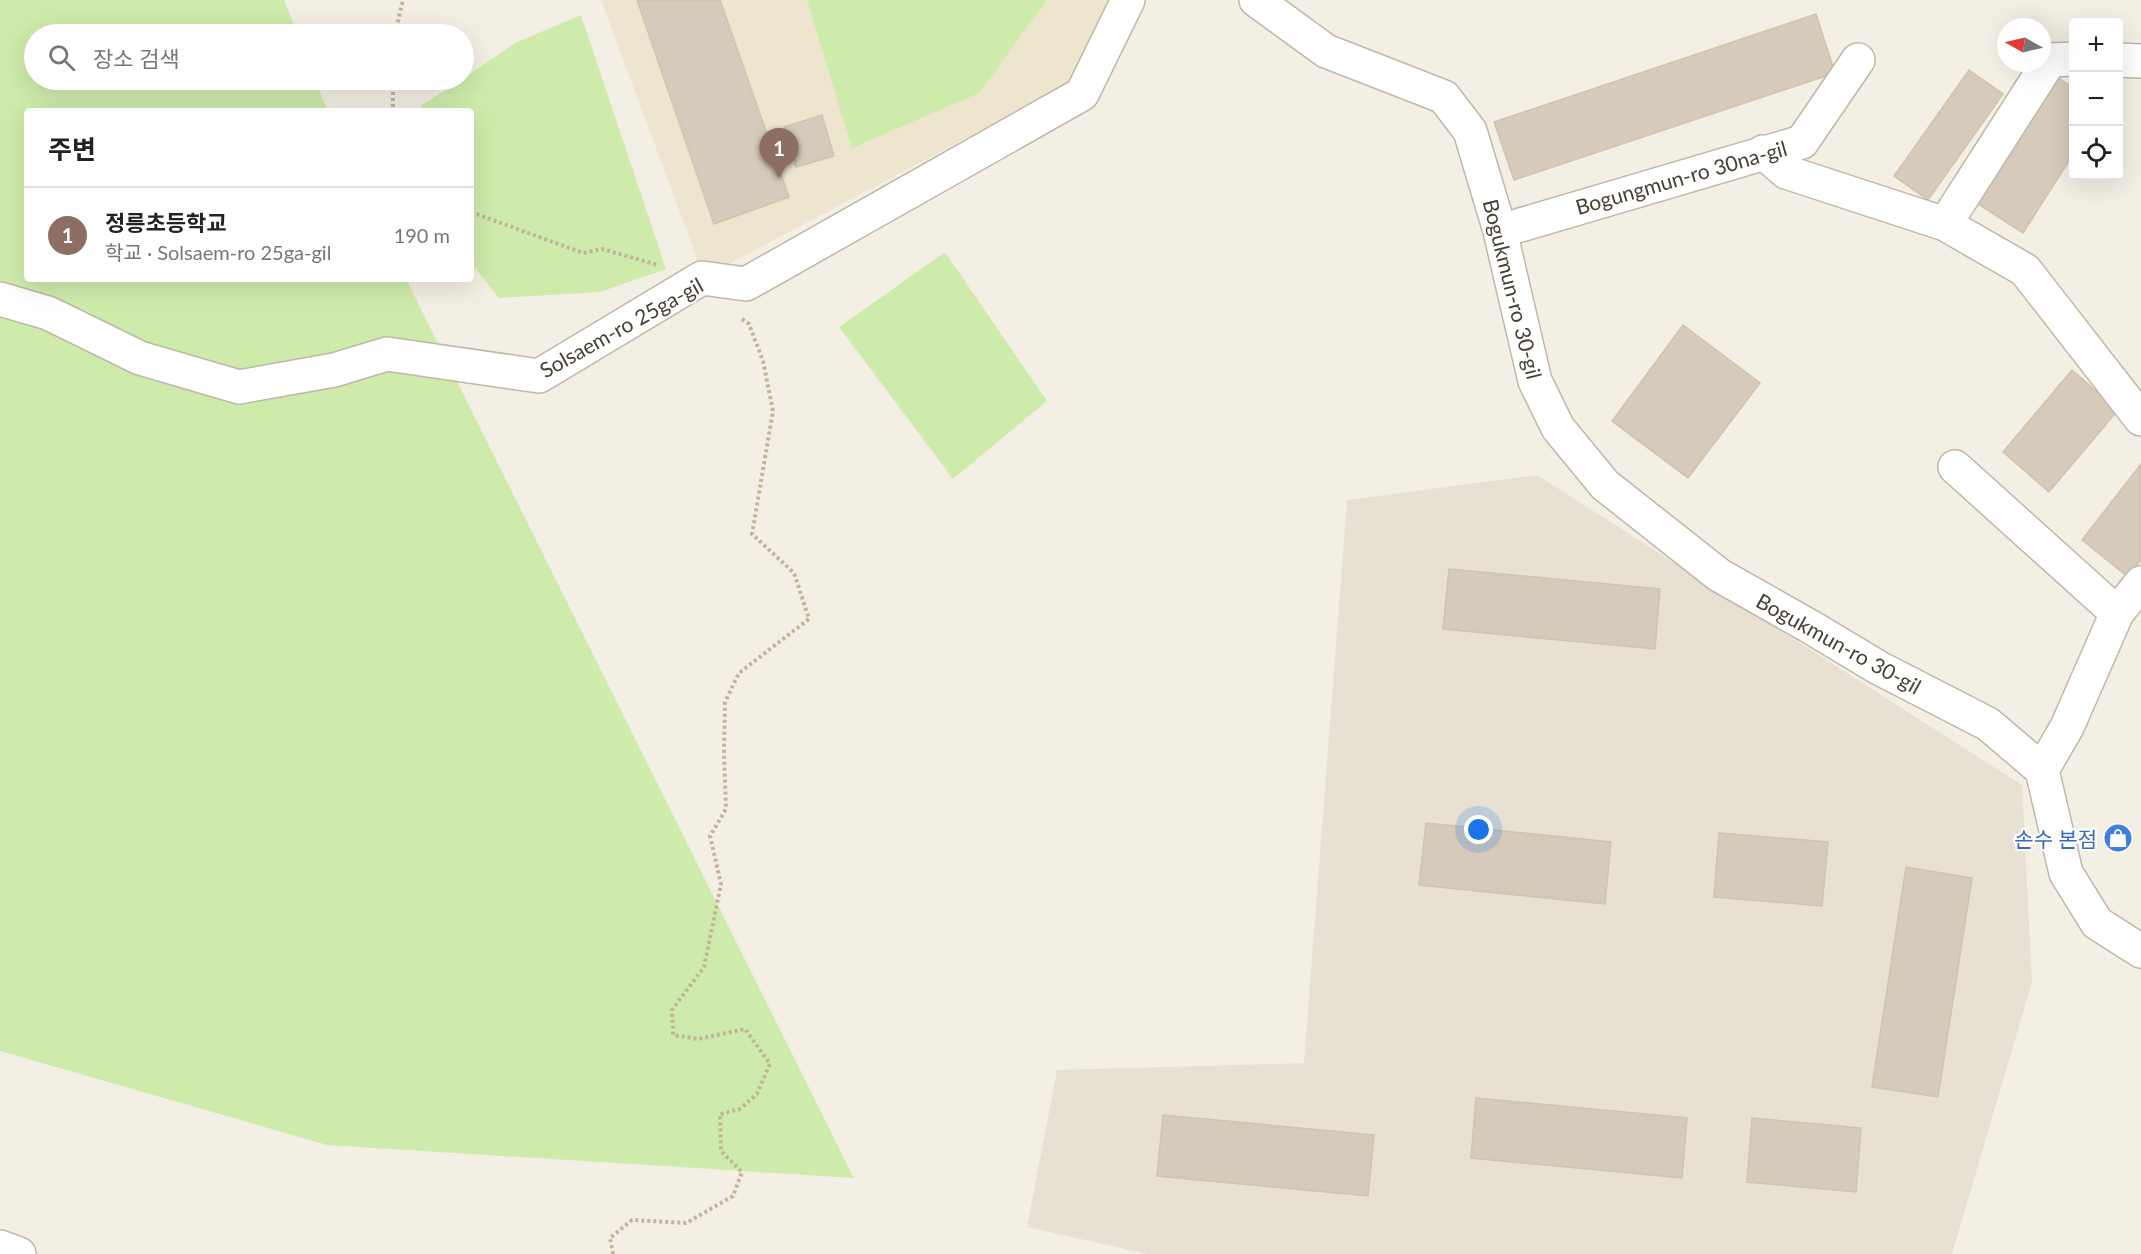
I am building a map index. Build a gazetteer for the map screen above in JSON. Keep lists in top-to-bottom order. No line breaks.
{"streets":{"street":["Bogungmun-ro 30na-gil","Bogukmun-ro 30-gil","Solsaem-ro 25ga-gil"]},"crossings":[["Bogungmun-ro 30na-gil","Bogukmun-ro 30-gil"]],"places":{"shop":["손수 본점"]},"north":"left","page":{"map_buttons":["+","−"],"search":"장소 검색","heading":"주변","pins":"1","list":[{"mark":"1","name":"정릉초등학교","note":"학교 · Solsaem-ro 25ga-gil","value":"190 m"}]}}
